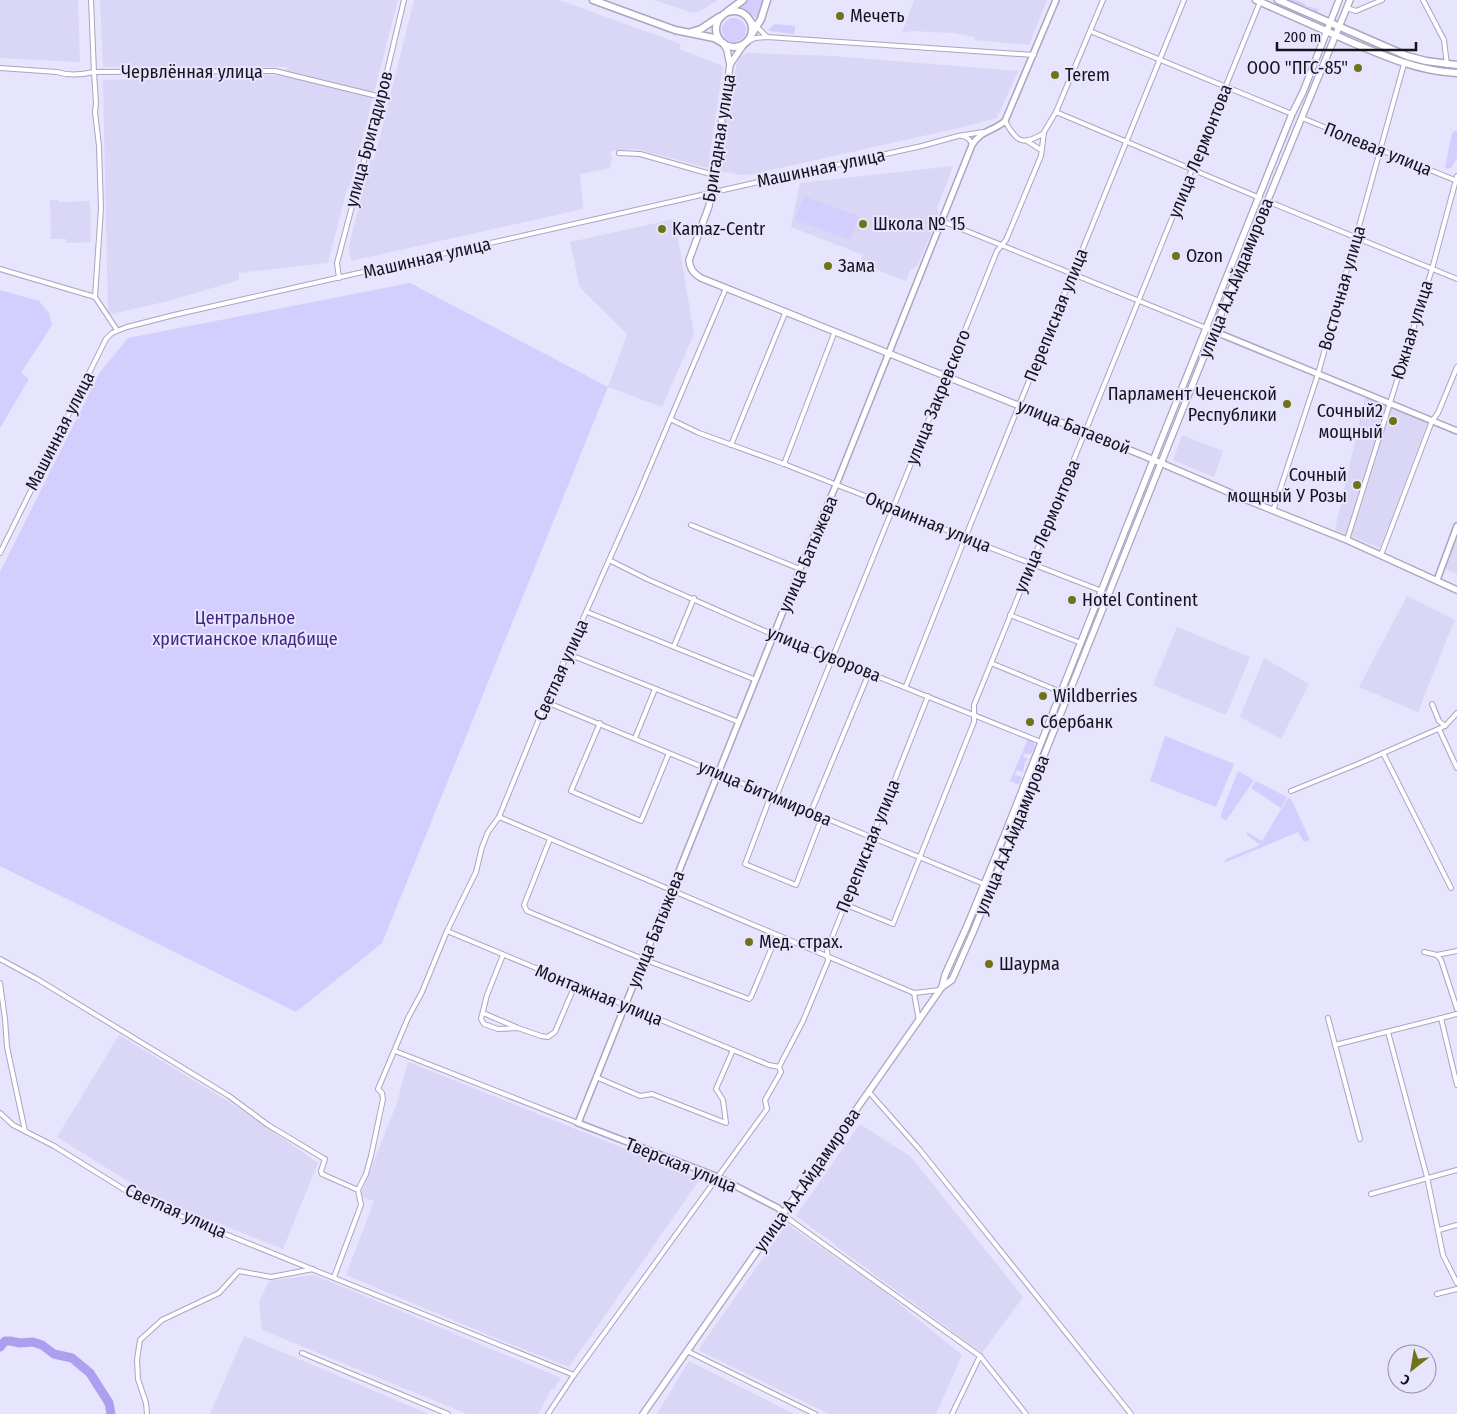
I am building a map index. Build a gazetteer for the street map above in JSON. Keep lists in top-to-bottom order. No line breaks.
{"streets":{"main road":["Бригадная улица","улица А.А.Айдамирова","улица Батаевой"],"street":["Червлённая улица","улица Бригадиров","Полевая улица","улица Лермонтова","Машинная улица","Восточная улица","Переписная улица","Южная улица","улица Закревского","Окраинная улица","улица Батыжева","улица Суворова","Светлая улица","улица Битимирова","Монтажная улица","Тверская улица"]},"crossings":[["Червлённая улица","улица Бригадиров"],["Бригадная улица","Машинная улица"],["Бригадная улица","улица Батаевой"],["улица Бригадиров","Машинная улица"],["Полевая улица","улица А.А.Айдамирова"],["Полевая улица","Восточная улица"],["Полевая улица","Южная улица"],["улица Лермонтова","Переписная улица"],["улица Лермонтова","улица Батаевой"],["улица Лермонтова","Окраинная улица"],["улица Лермонтова","улица Суворова"],["улица Лермонтова","улица Битимирова"],["Машинная улица","улица Батыжева"],["улица А.А.Айдамирова","улица Батаевой"],["улица А.А.Айдамирова","Окраинная улица"],["улица А.А.Айдамирова","улица Суворова"],["улица А.А.Айдамирова","улица Битимирова"],["улица А.А.Айдамирова","Тверская улица"],["Восточная улица","улица Батаевой"],["Переписная улица","улица Батаевой"],["Переписная улица","Окраинная улица"],["Переписная улица","улица Суворова"],["Переписная улица","улица Битимирова"],["Переписная улица","Монтажная улица"],["Переписная улица","Тверская улица"],["Южная улица","улица Батаевой"],["улица Закревского","улица Батаевой"],["улица Закревского","Окраинная улица"],["улица Закревского","улица Суворова"],["улица Закревского","улица Битимирова"],["улица Батаевой","улица Батыжева"],["улица Батаевой","Светлая улица"],["Окраинная улица","улица Батыжева"],["Окраинная улица","Светлая улица"],["улица Батыжева","улица Суворова"],["улица Батыжева","улица Битимирова"],["улица Батыжева","Монтажная улица"],["улица Батыжева","Тверская улица"],["улица Суворова","Светлая улица"],["Светлая улица","улица Битимирова"],["Светлая улица","Монтажная улица"],["Светлая улица","Тверская улица"]],"parks":["Центральное христианское кладбище"],"places":["Мечеть","ООО \"ПГС-85\"","Terem","Школа № 15","Kamaz-Centr","Ozon","Зама","Парламент Чеченской Республики","Сочный2 мощный","Сочный мощный У Розы","Hotel Continent","Wildberries","Сбербанк","Мед. страх.","Шаурма"],"scale_bar":"200 m","north":"bottom left"}
